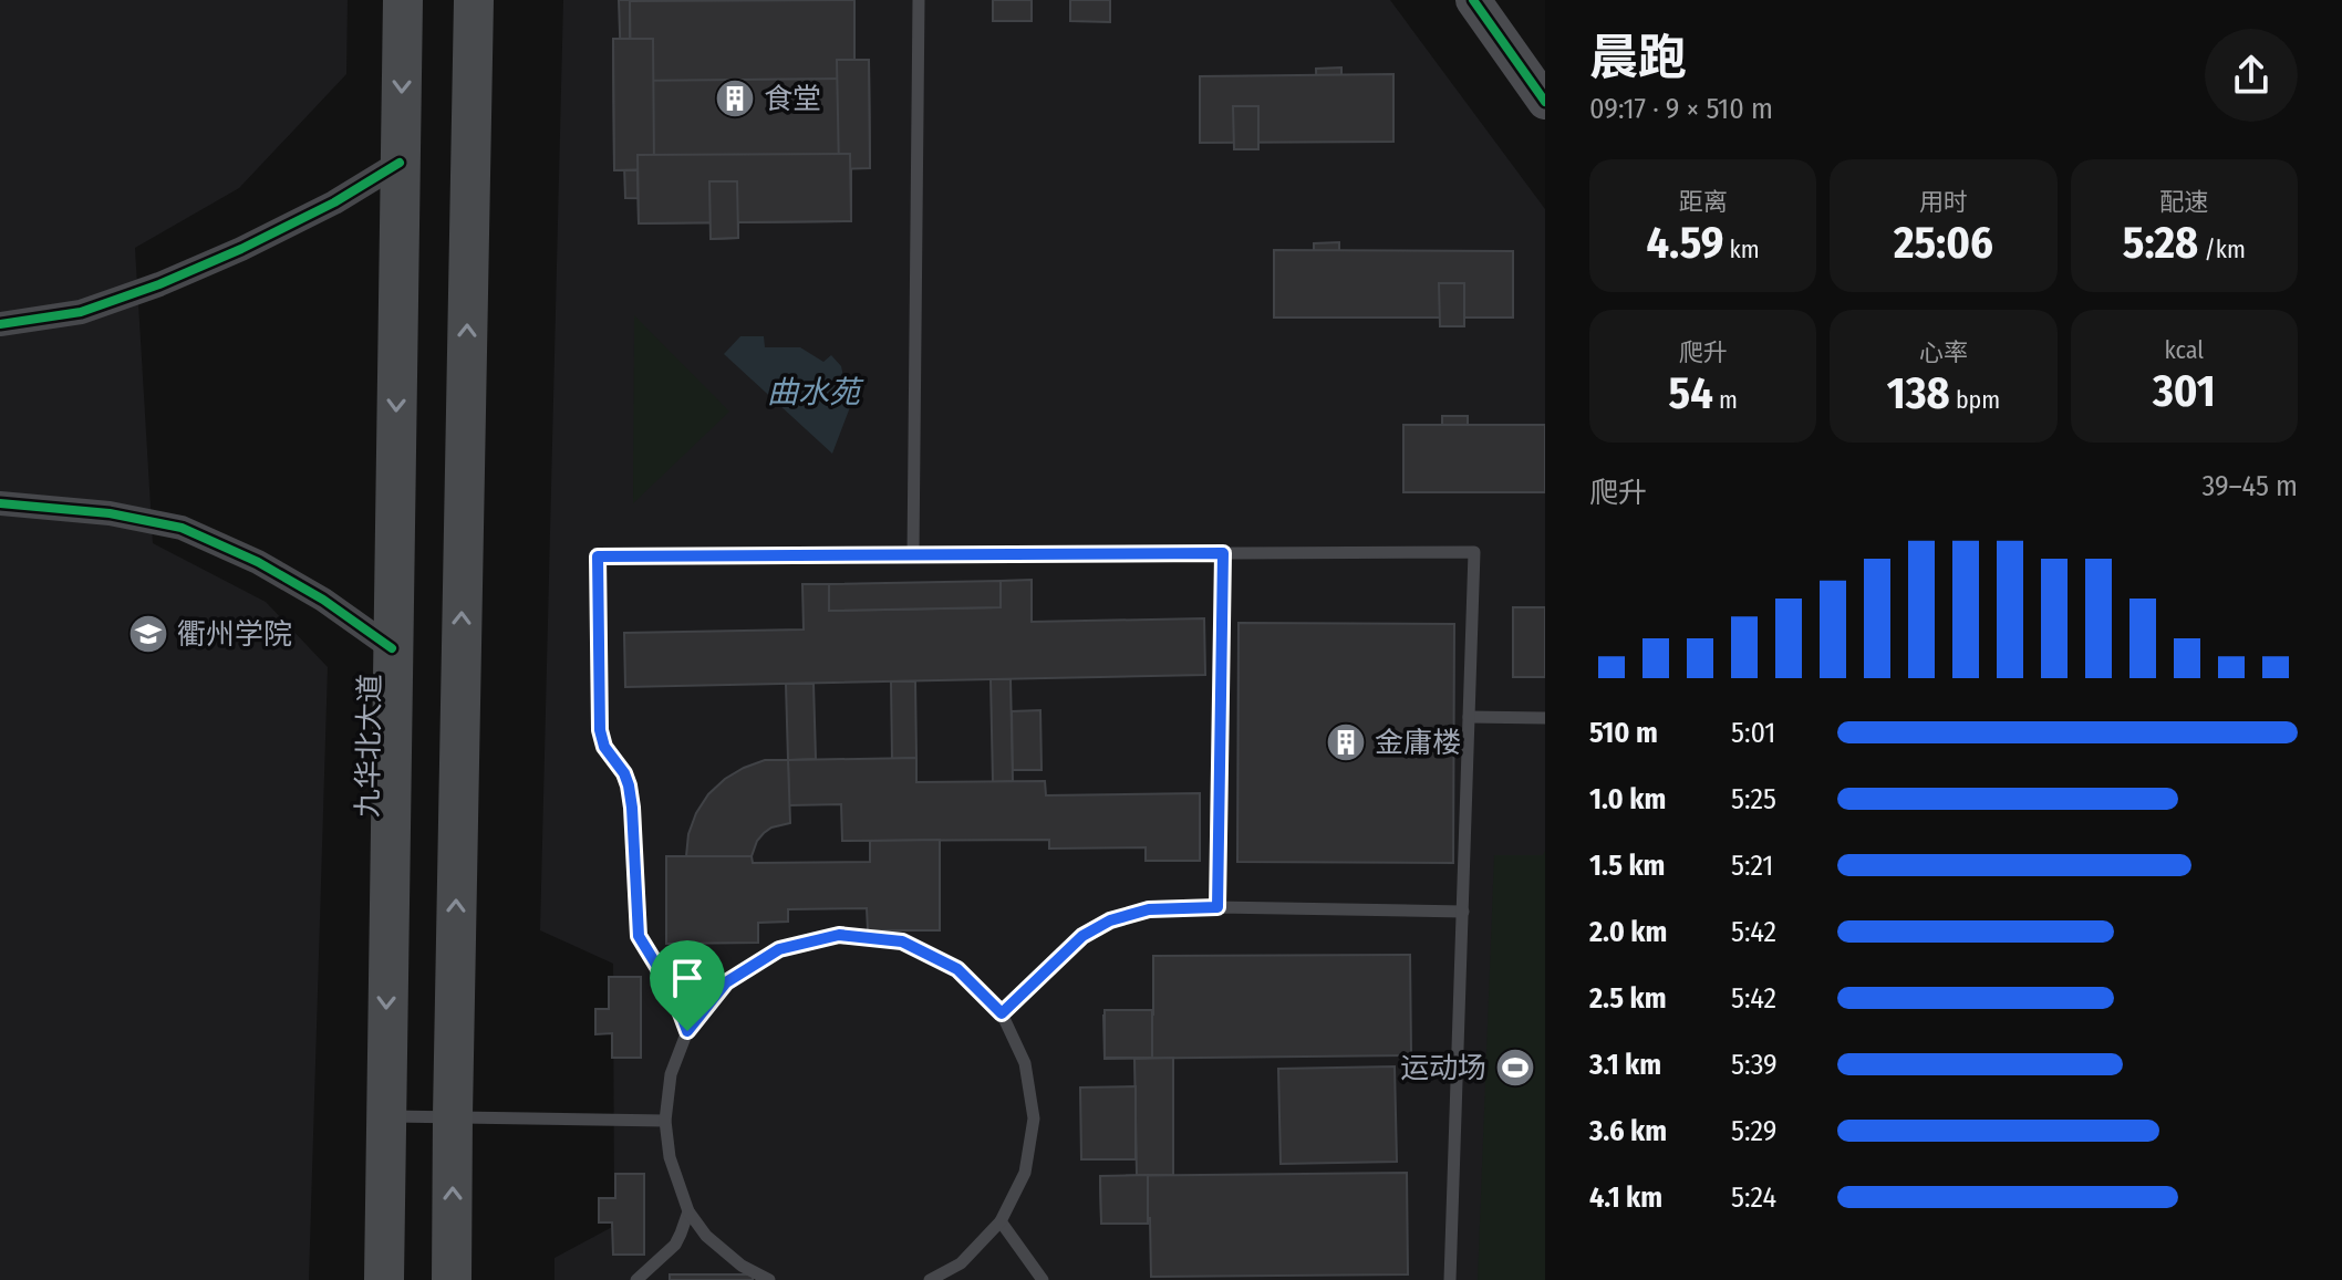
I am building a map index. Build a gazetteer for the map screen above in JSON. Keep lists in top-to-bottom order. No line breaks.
{"streets":{"main road":["九华北大道"]},"water":["曲水苑"],"places":{"building":["食堂","金庸楼"],"school or university":["衢州学院"],"sports":["运动场"]},"page":{"heading":["晨跑","09:17 · 9 × 510 m"],"stats":[["距离","4.59 km"],["用时","25:06"],["配速","5:28 /km"],["爬升","54 m"],["心率","138 bpm"],["kcal","301"]],"chart":["爬升","39–45 m"],"list":[{"name":"510 m","note":"5:01"},{"name":"1.0 km","note":"5:25"},{"name":"1.5 km","note":"5:21"},{"name":"2.0 km","note":"5:42"},{"name":"2.5 km","note":"5:42"},{"name":"3.1 km","note":"5:39"},{"name":"3.6 km","note":"5:29"},{"name":"4.1 km","note":"5:24"}]}}
